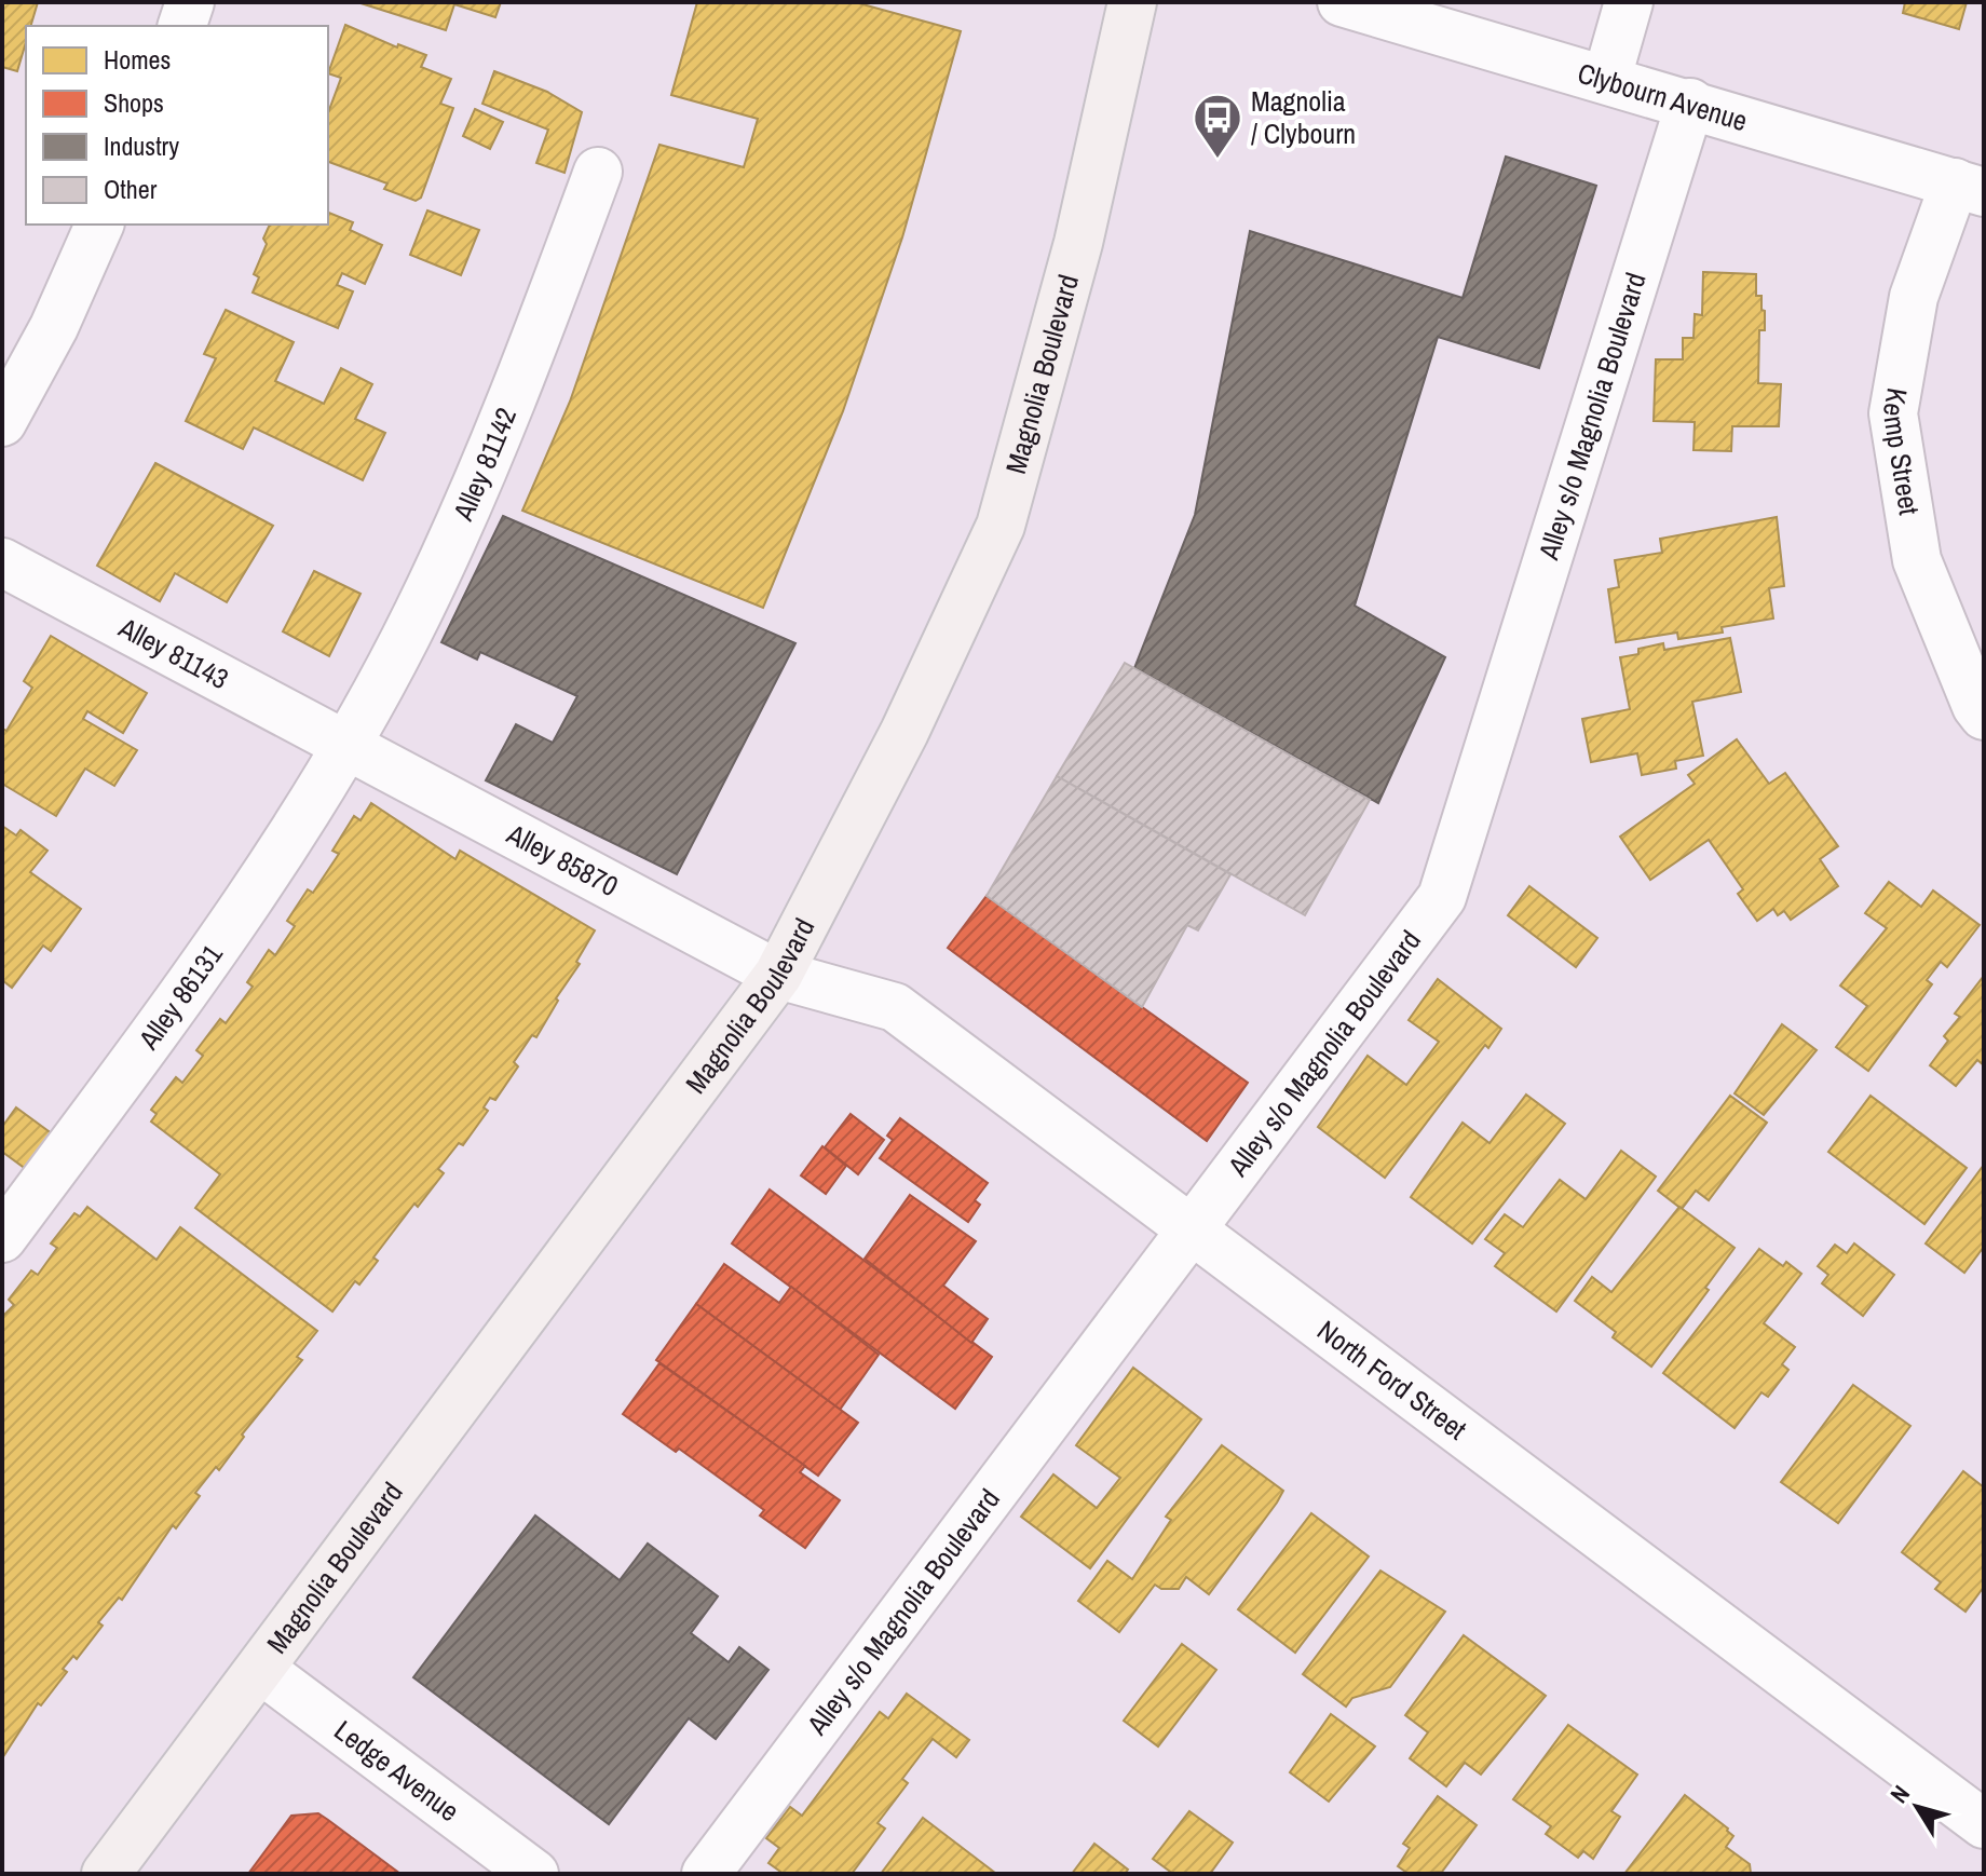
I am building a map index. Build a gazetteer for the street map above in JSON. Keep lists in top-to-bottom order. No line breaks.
{"streets":{"main road":["Magnolia Boulevard"],"street":["Clybourn Avenue","Alley s/o Magnolia Boulevard","Kemp Street","Alley 81142","Alley 81143","Alley 85870","Alley 86131","North Ford Street","Ledge Avenue"]},"crossings":[["Clybourn Avenue","Alley s/o Magnolia Boulevard"],["Clybourn Avenue","Kemp Street"],["Magnolia Boulevard","Alley 85870"],["Magnolia Boulevard","North Ford Street"],["Magnolia Boulevard","Ledge Avenue"],["Alley s/o Magnolia Boulevard","North Ford Street"],["Alley 81142","Alley 81143"],["Alley 81142","Alley 85870"],["Alley 81142","Alley 86131"],["Alley 81143","Alley 85870"],["Alley 81143","Alley 86131"],["Alley 85870","Alley 86131"],["Alley 85870","North Ford Street"]],"places":{"bus stop":["Magnolia / Clybourn"]},"legend":["Homes","Shops","Industry","Other"],"north":"top left"}
